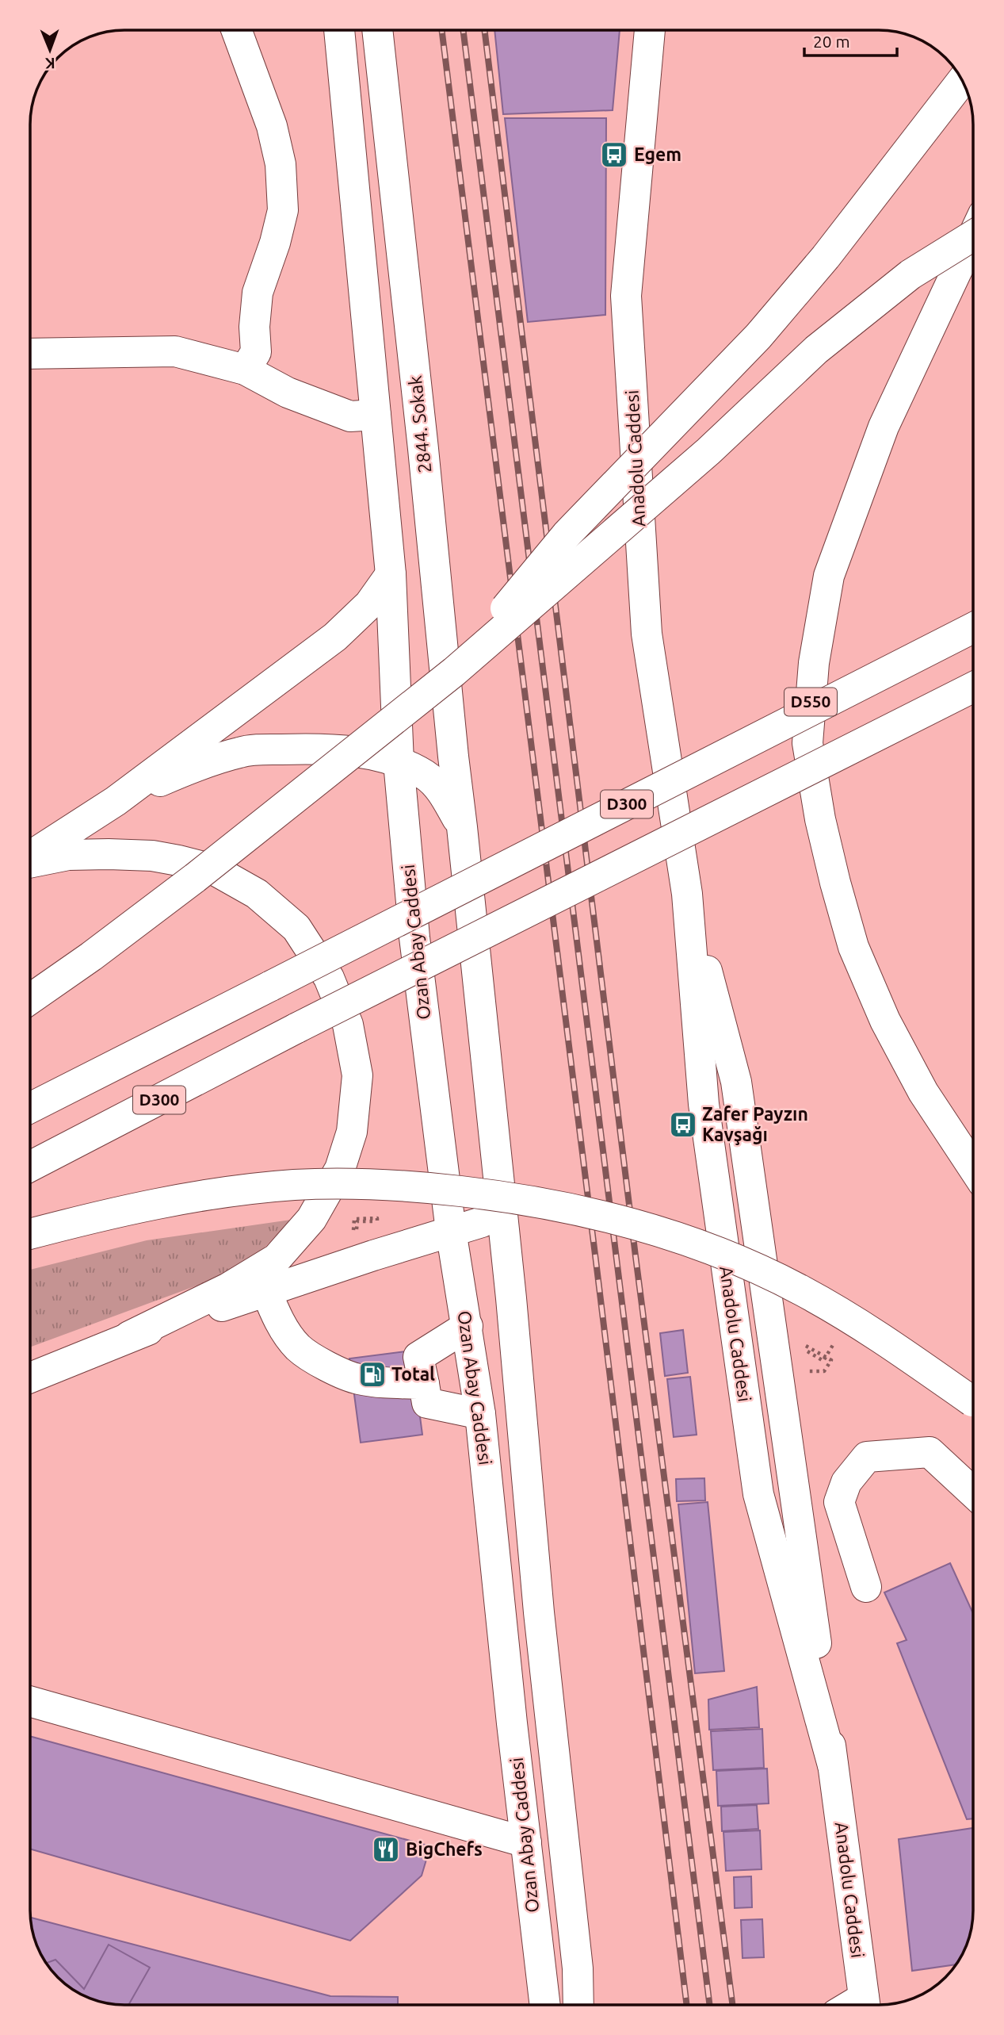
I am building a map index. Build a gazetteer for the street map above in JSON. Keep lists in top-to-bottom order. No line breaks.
{"streets":{"main road":["2844. Sokak","Anadolu Caddesi","D550","D300","Ozan Abay Caddesi"]},"places":{"bus stop":["Egem","Zafer Payzın Kavşağı"],"fuel station":["Total"],"restaurant":["BigChefs"]},"scale_bar":"20 m","north":"bottom"}
